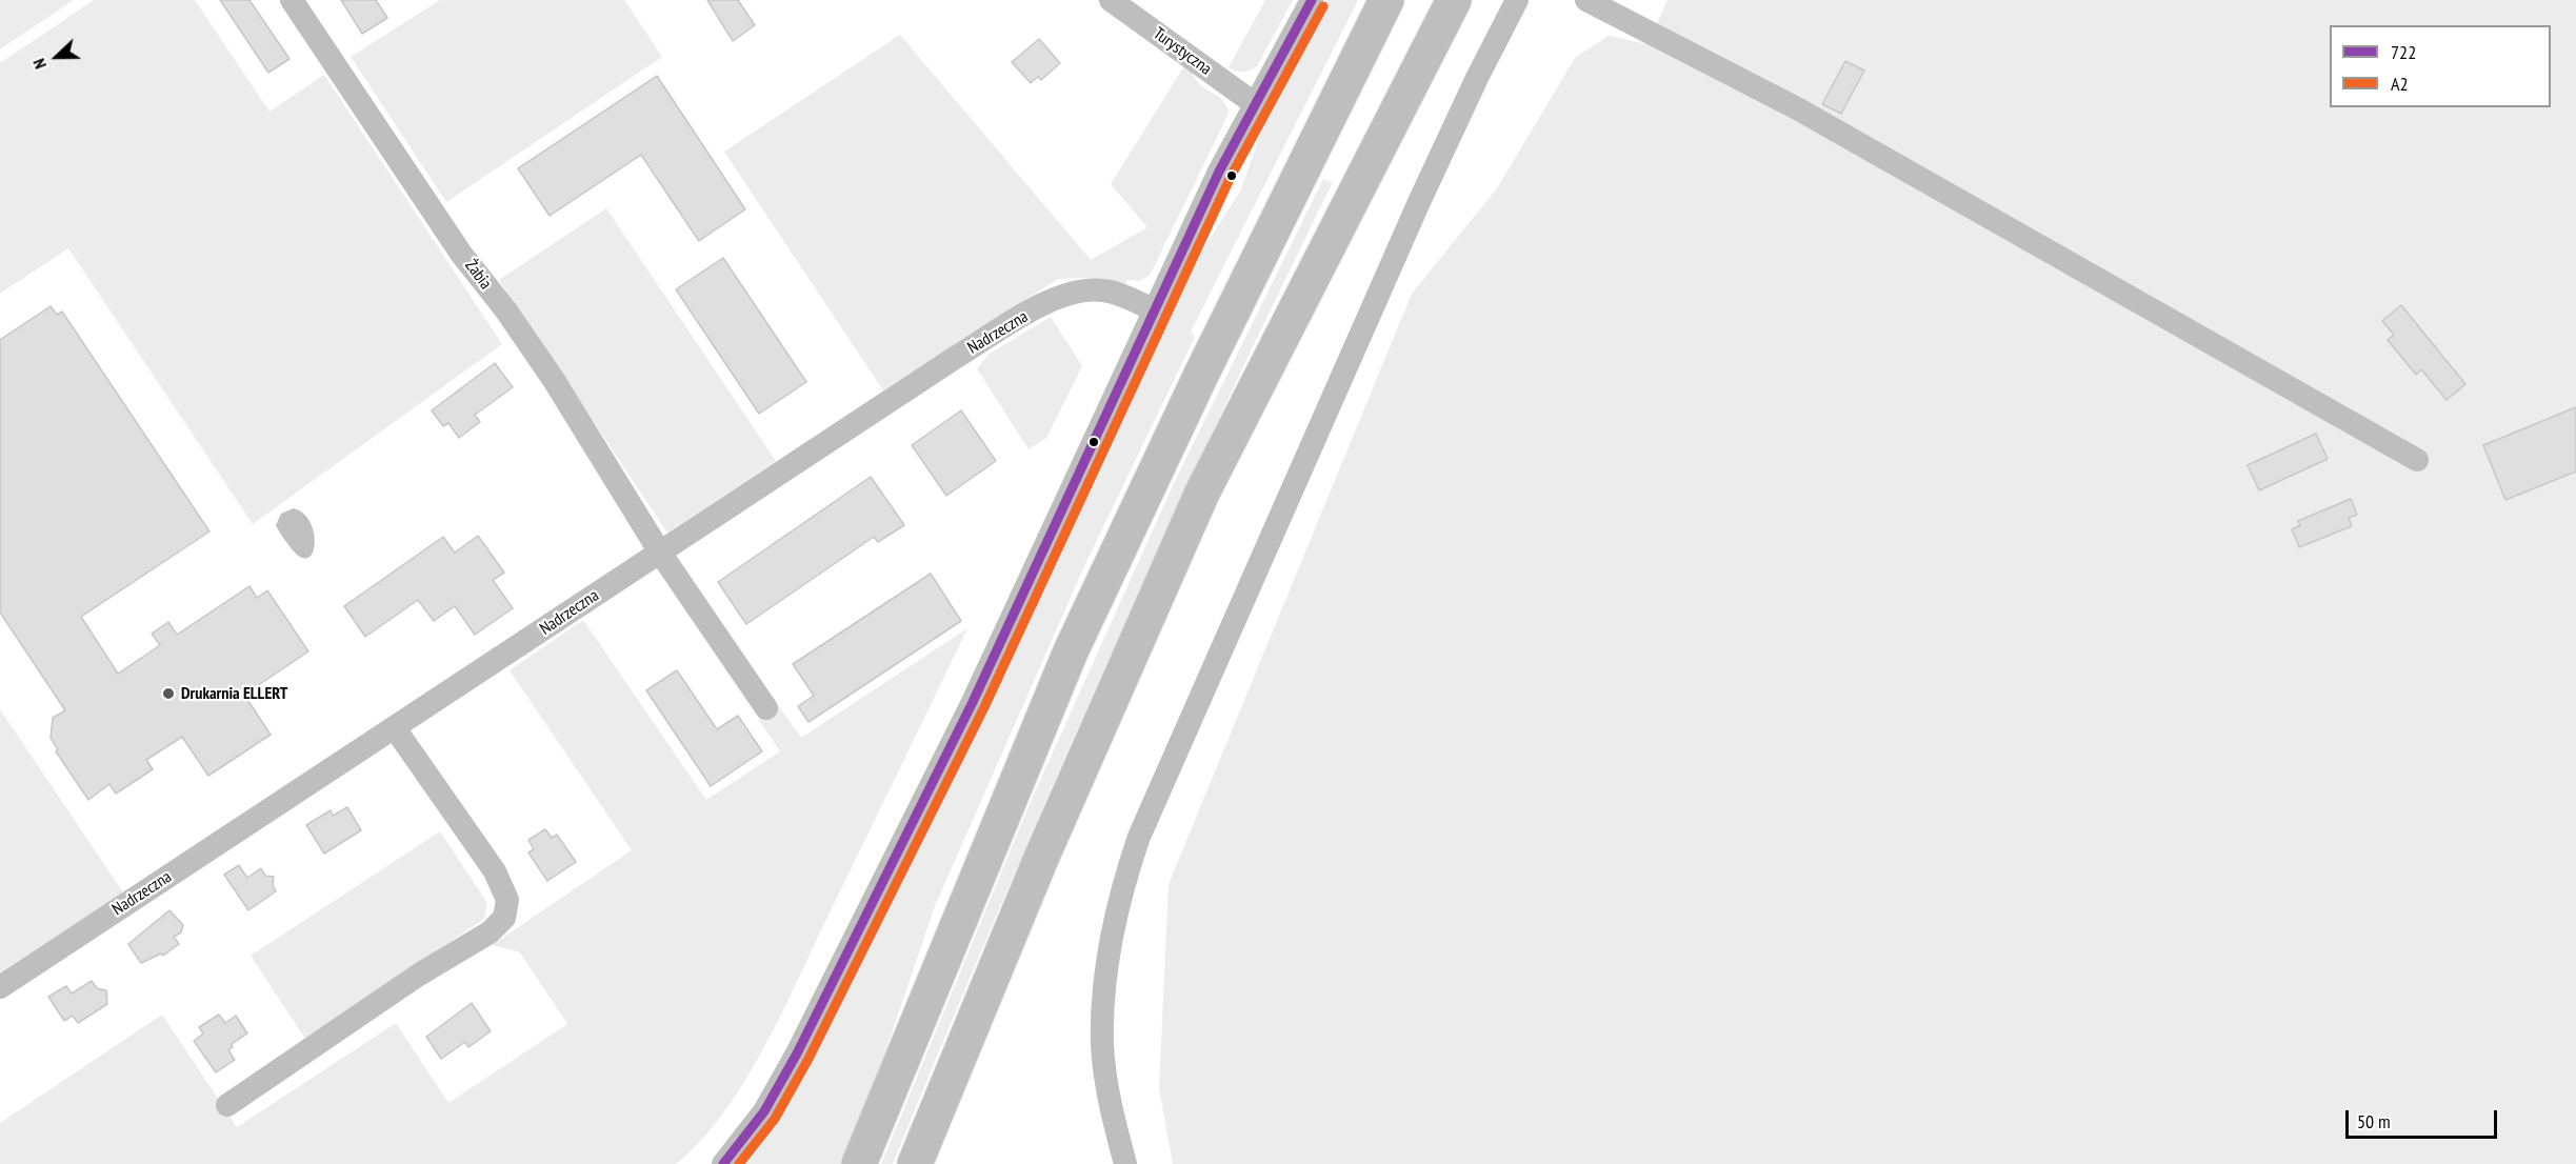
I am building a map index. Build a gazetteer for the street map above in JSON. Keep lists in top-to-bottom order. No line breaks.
{"streets":{"street":["Turystyczna","Żabia","Nadrzeczna"]},"crossings":[["Żabia","Nadrzeczna"]],"places":["Drukarnia ELLERT"],"lines":["transit line 722","transit line A2"],"legend":["722","A2"],"scale_bar":"50 m","north":"left"}
